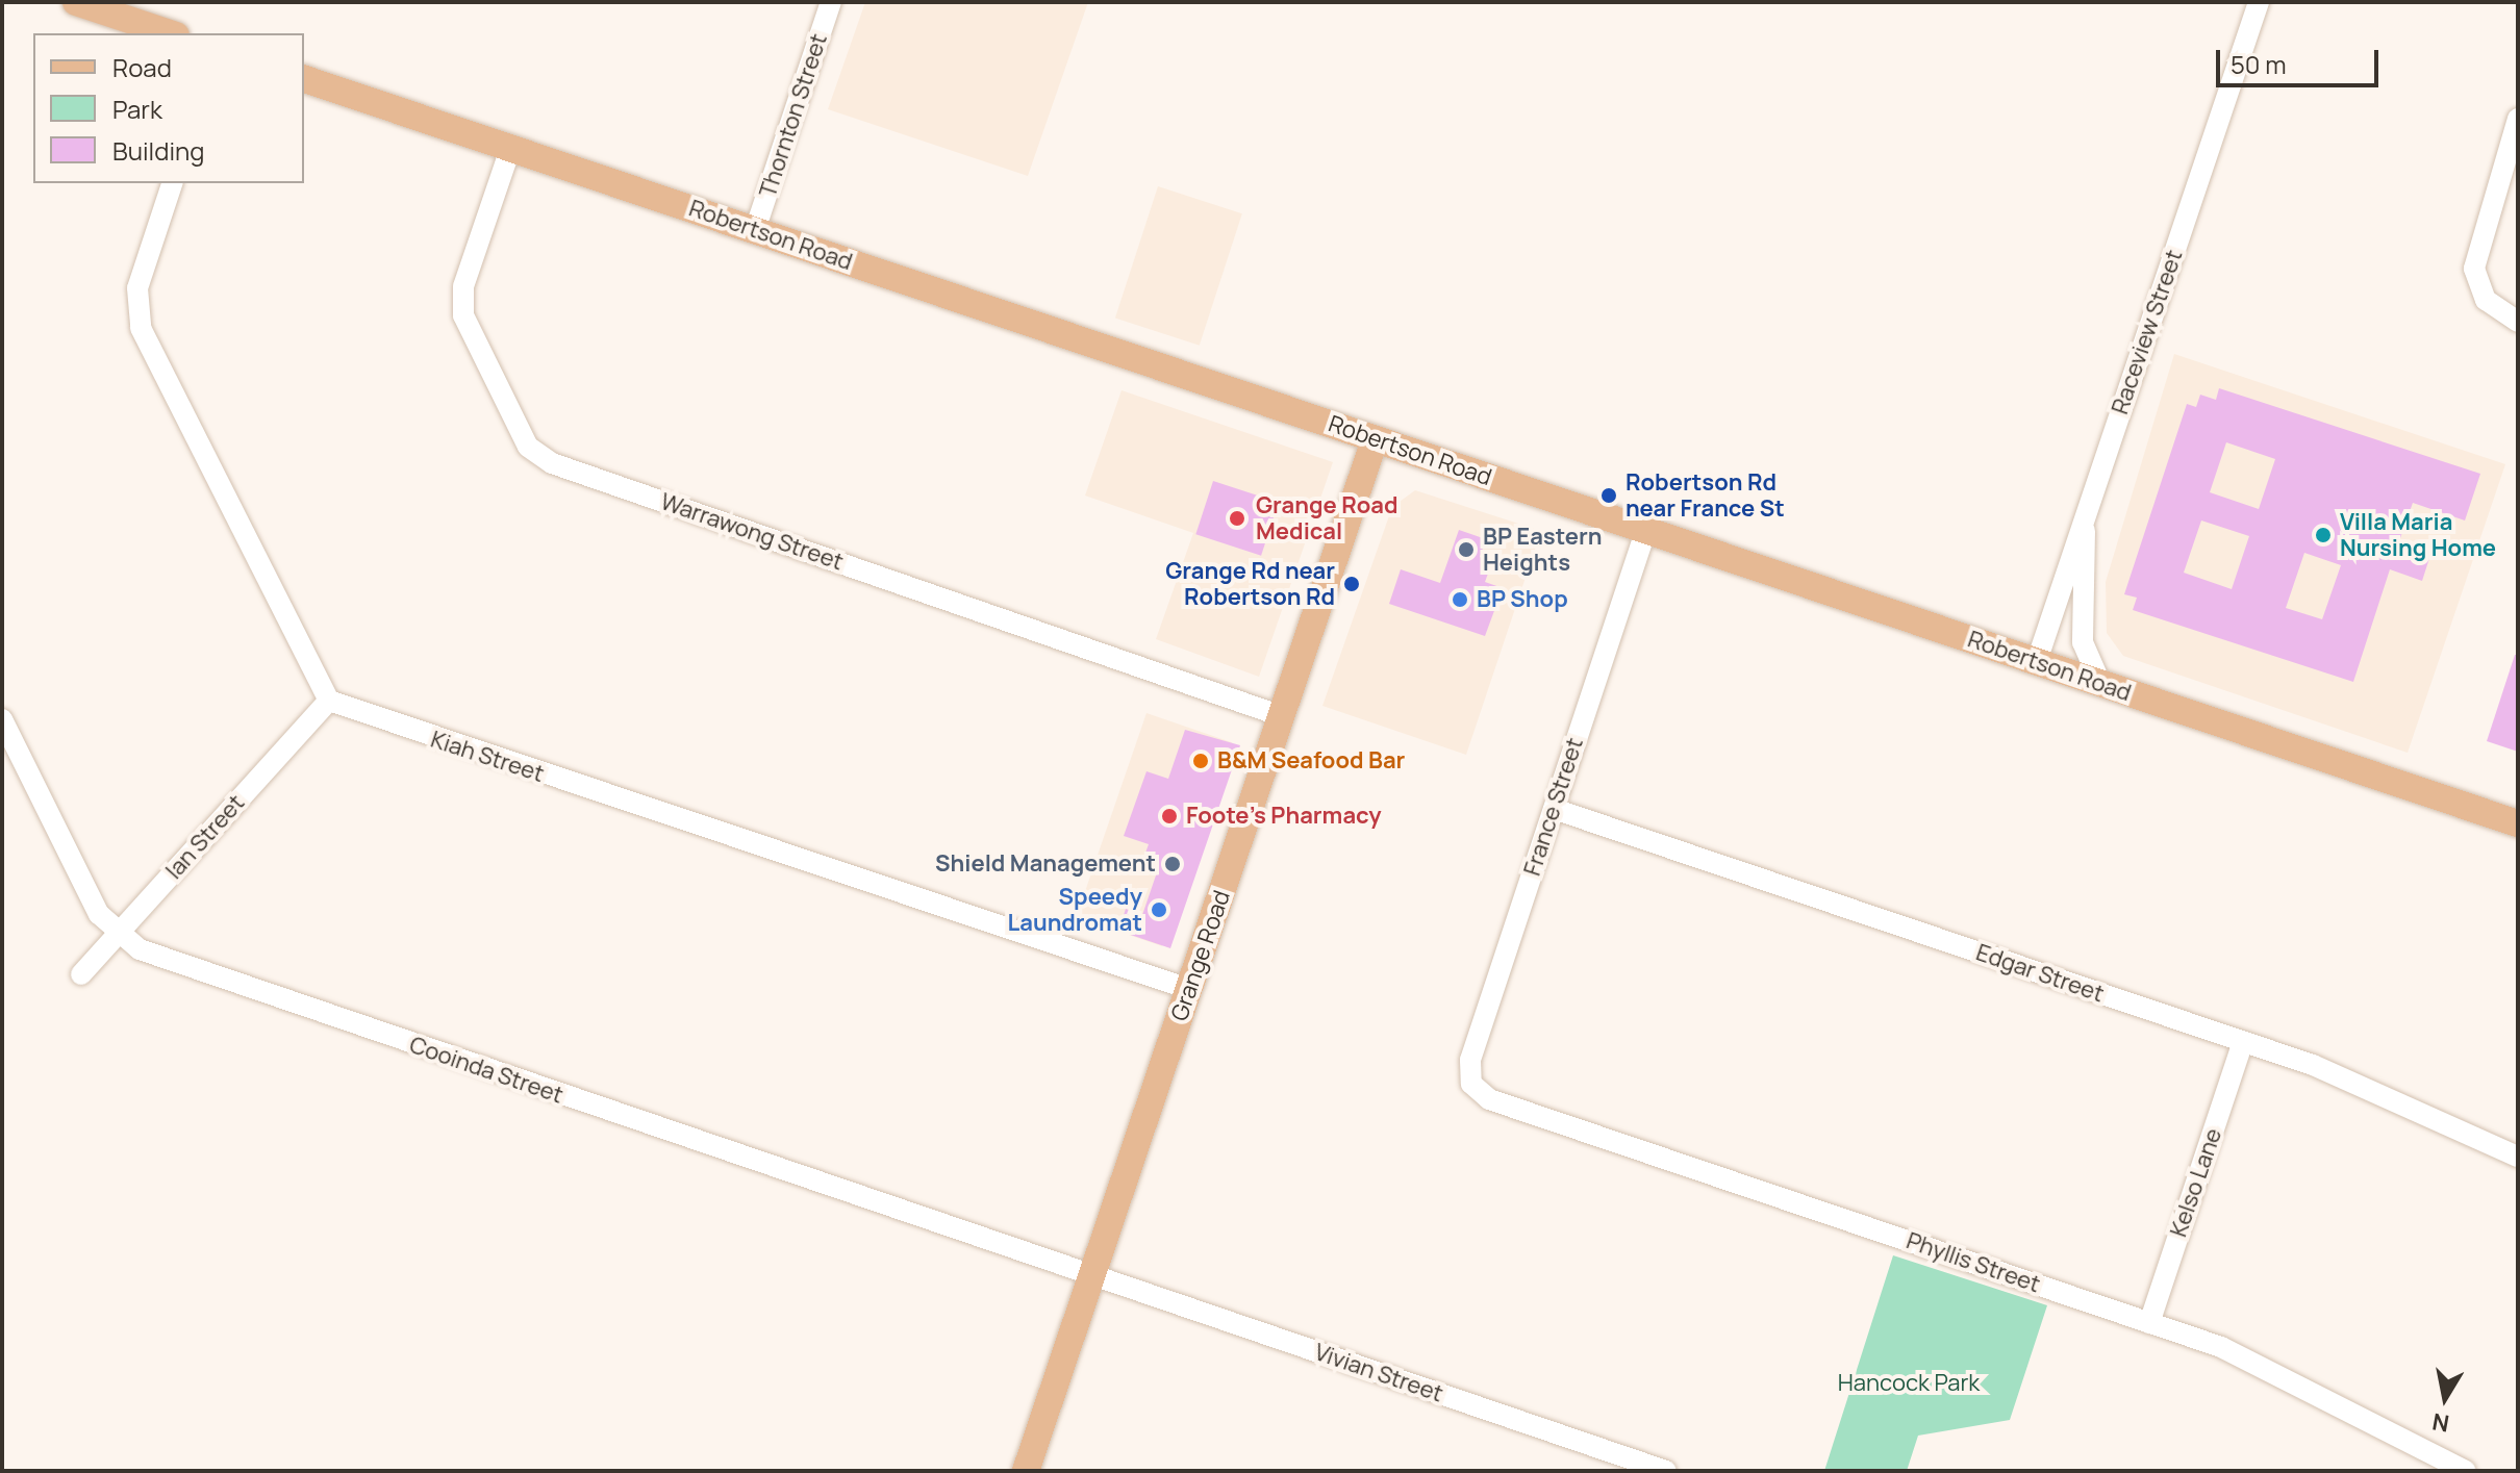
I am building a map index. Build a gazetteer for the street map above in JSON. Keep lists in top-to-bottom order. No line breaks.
{"streets":{"main road":["Robertson Road","Grange Road"],"street":["Thornton Street","Raceview Street","Warrawong Street","Kiah Street","France Street","Ian Street","Edgar Street","Cooinda Street","Kelso Lane","Phyllis Street","Vivian Street"]},"crossings":[["Thornton Street","Robertson Road"],["Robertson Road","Raceview Street"],["Robertson Road","Warrawong Street"],["Robertson Road","France Street"],["Robertson Road","Grange Road"],["Warrawong Street","Grange Road"],["Kiah Street","Ian Street"],["Kiah Street","Grange Road"],["France Street","Edgar Street"],["France Street","Phyllis Street"],["Ian Street","Cooinda Street"],["Grange Road","Cooinda Street"],["Grange Road","Vivian Street"],["Edgar Street","Kelso Lane"],["Cooinda Street","Vivian Street"],["Kelso Lane","Phyllis Street"]],"parks":["Hancock Park"],"places":["Robertson Rd near France St","Grange Road Medical","Villa Maria Nursing Home","BP Eastern Heights","Grange Rd near Robertson Rd","BP Shop","B&M Seafood Bar","Foote's Pharmacy","Shield Management","Speedy Laundromat"],"legend":["Road","Park","Building"],"scale_bar":"50 m","north":"bottom"}
